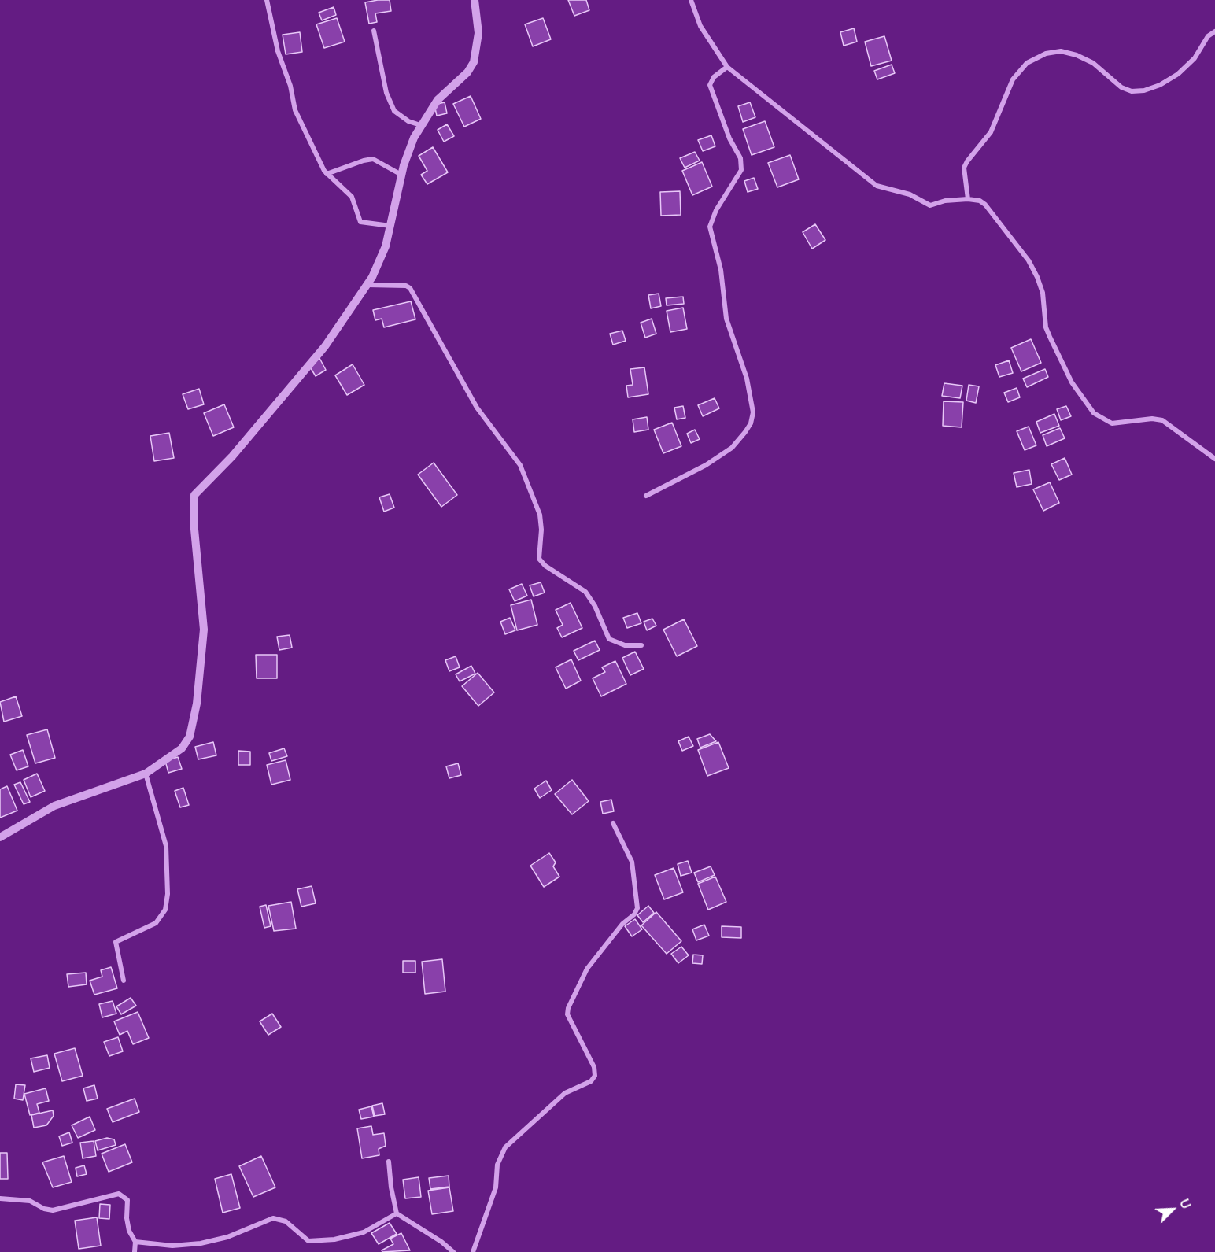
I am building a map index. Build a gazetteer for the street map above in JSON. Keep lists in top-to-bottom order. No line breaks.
{"north":"top right"}
